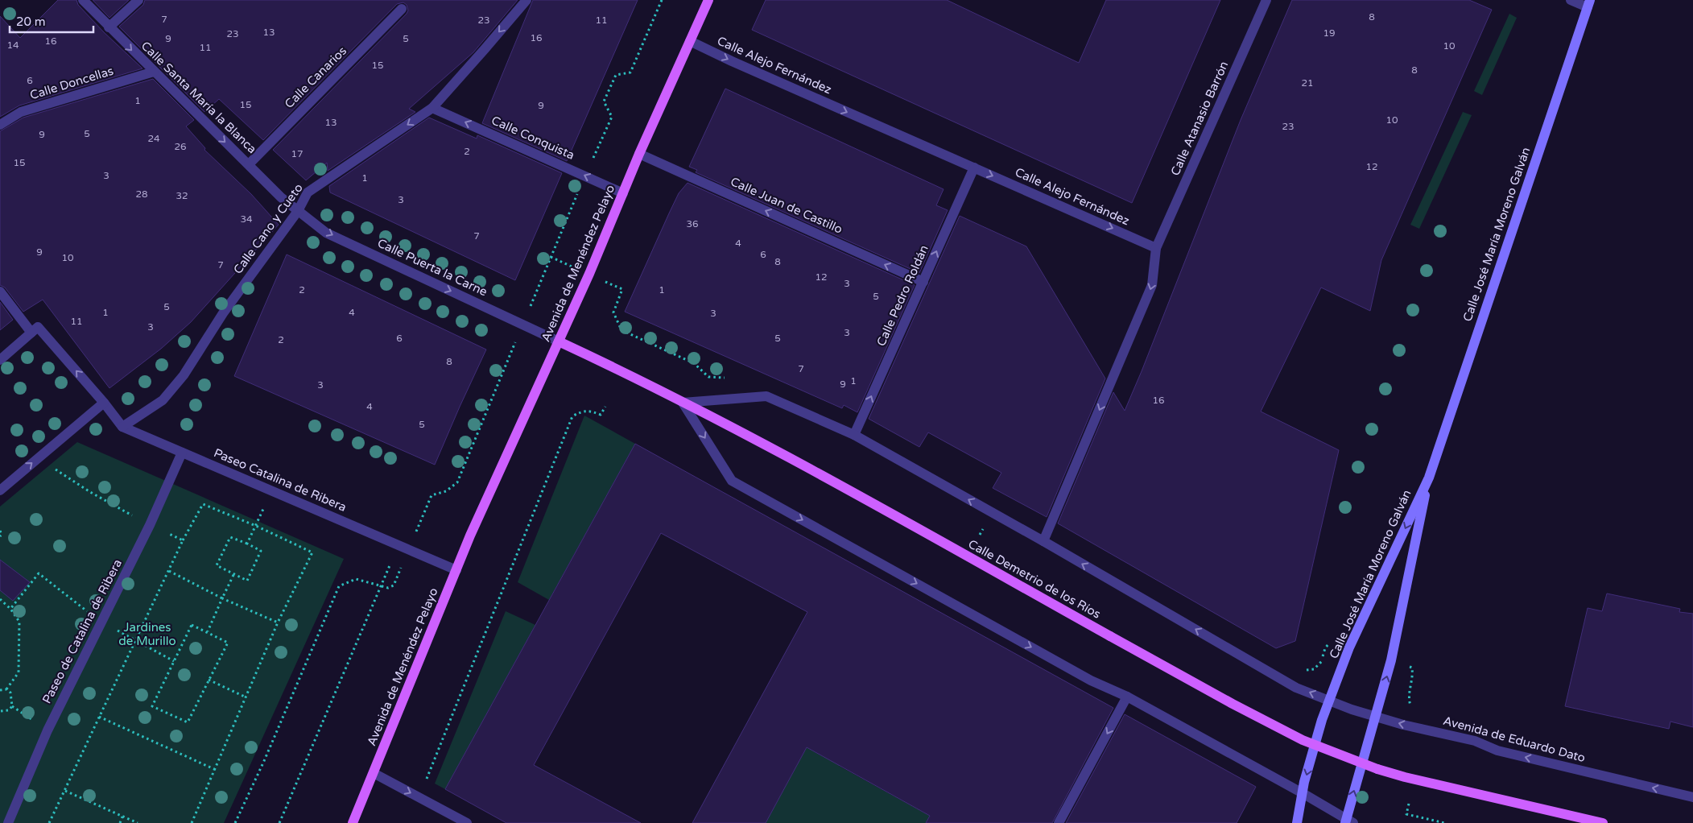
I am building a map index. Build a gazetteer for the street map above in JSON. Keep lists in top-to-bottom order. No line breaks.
{"streets":{"main road":["Calle José María Moreno Galván","Avenida de Menéndez Pelayo","Calle Demetrio de los Ríos"],"street":["Calle Alejo Fernández","Calle Canarios","Calle Doncellas","Calle Santa María la Blanca","Calle Atanasio Barrón","Calle Conquista","Calle Juan de Castillo","Calle Cano y Cueto","Calle Puerta la Carne","Calle Pedro Roldán","Paseo Catalina de Ribera","Paseo de Catalina de Ribera","Avenida de Eduardo Dato"]},"crossings":[["Calle Alejo Fernández","Calle Atanasio Barrón"],["Calle Alejo Fernández","Avenida de Menéndez Pelayo"],["Calle Alejo Fernández","Calle Pedro Roldán"],["Calle Canarios","Calle Santa María la Blanca"],["Calle Doncellas","Calle Santa María la Blanca"],["Calle Santa María la Blanca","Calle Cano y Cueto"],["Calle Santa María la Blanca","Calle Puerta la Carne"],["Calle Conquista","Calle Cano y Cueto"],["Calle Conquista","Avenida de Menéndez Pelayo"],["Calle Juan de Castillo","Avenida de Menéndez Pelayo"],["Calle Juan de Castillo","Calle Pedro Roldán"],["Calle Cano y Cueto","Calle Puerta la Carne"],["Calle Cano y Cueto","Paseo Catalina de Ribera"],["Calle José María Moreno Galván","Avenida de Eduardo Dato"],["Avenida de Menéndez Pelayo","Calle Puerta la Carne"],["Avenida de Menéndez Pelayo","Paseo Catalina de Ribera"],["Avenida de Menéndez Pelayo","Calle Demetrio de los Ríos"],["Calle Puerta la Carne","Calle Demetrio de los Ríos"],["Paseo Catalina de Ribera","Paseo de Catalina de Ribera"]],"one_way":["Calle Alejo Fernández","Calle Santa María la Blanca","Calle Conquista","Calle Juan de Castillo","Calle Cano y Cueto","Calle Puerta la Carne","Calle Pedro Roldán","Avenida de Eduardo Dato"],"parks":["Jardines de Murillo"],"house_numbers":["8","7","23","11","13","19","23","16","9","5","16","14","10","11","15","8","6","21","1","15","9","10","13","23","5","9","24","26","2","17","15","12","3","1","28","32","3","34","36","7","4","9","6","10","8","7","12","3","2","1","5","5","1","4","3","11","3","3","6","5","2","8","7","1","9","3","16","4","5"],"scale_bar":"20 m"}
